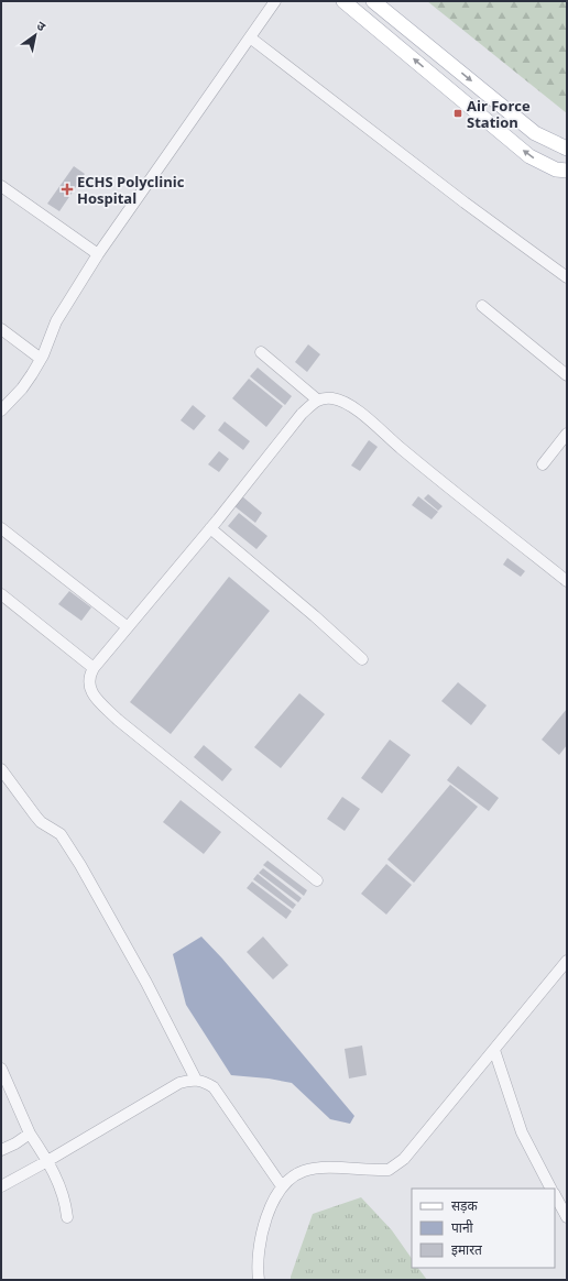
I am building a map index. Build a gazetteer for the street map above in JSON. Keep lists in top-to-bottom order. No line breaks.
{"places":{"transit":["Air Force Station"],"health":["ECHS Polyclinic Hospital"]},"legend":["सड़क","पानी","इमारत"],"north":"top right"}
